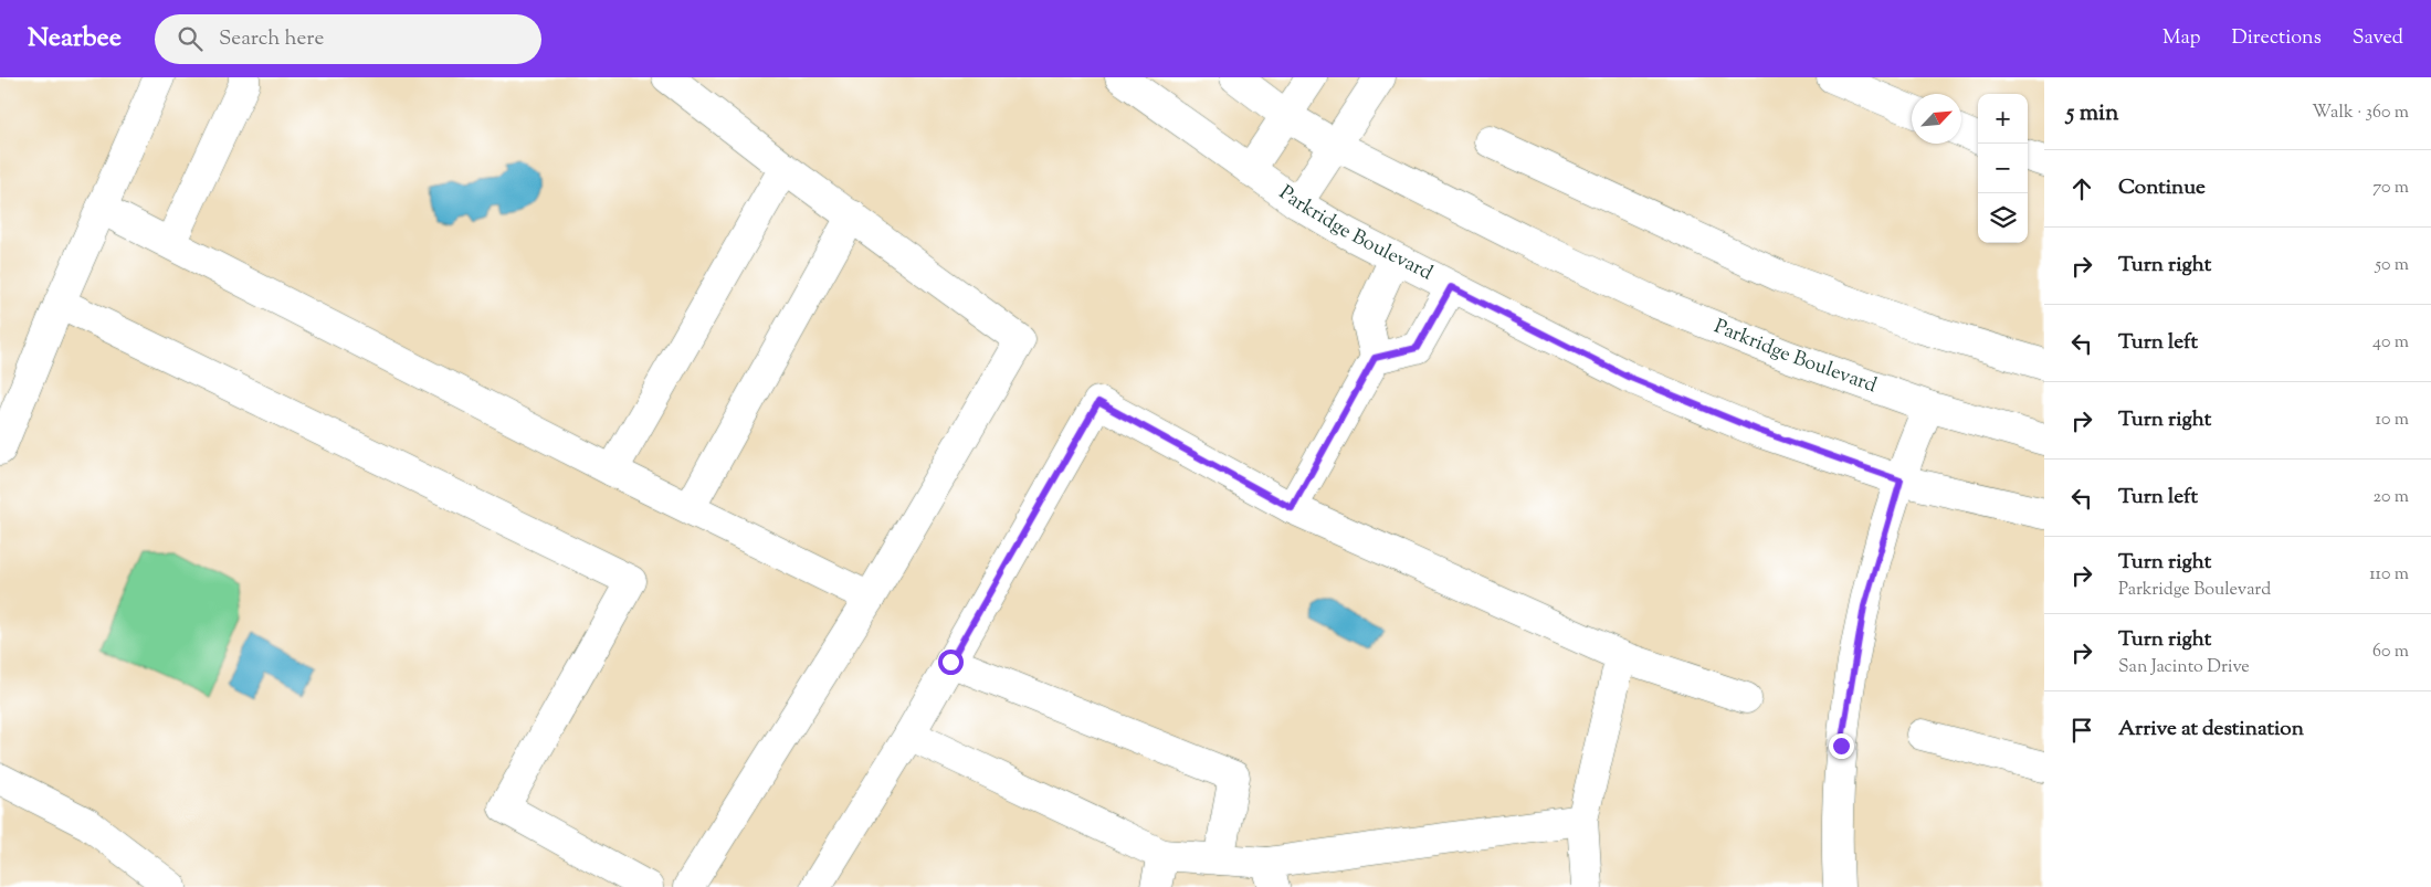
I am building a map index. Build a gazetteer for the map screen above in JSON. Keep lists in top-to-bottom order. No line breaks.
{"streets":{"street":["Parkridge Boulevard"]},"north":"top right","page":{"header":"Nearbee","search":"Search here","nav":["Map","Directions","Saved"],"heading":["5 min","Walk · 360 m"],"map_buttons":["+","−"],"list":[["Continue","70 m"],["Turn right","50 m"],["Turn left","40 m"],["Turn right","10 m"],["Turn left","20 m"],["Turn right","Parkridge Boulevard","110 m"],["Turn right","San Jacinto Drive","60 m"],"Arrive at destination"]}}
